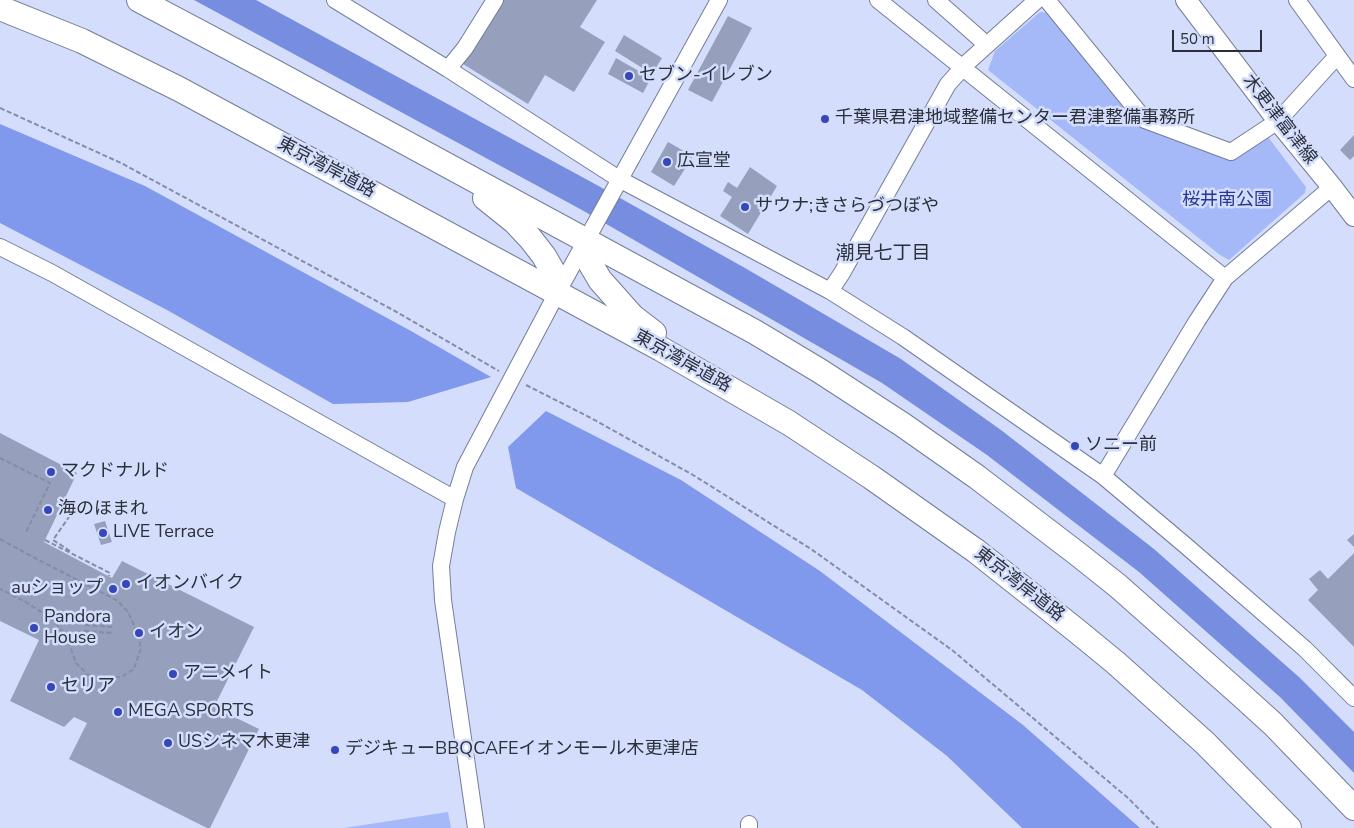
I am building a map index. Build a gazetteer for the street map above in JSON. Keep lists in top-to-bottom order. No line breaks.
{"streets":{"highway":["東京湾岸道路"],"main road":["木更津富津線"]},"districts":["潮見七丁目"],"parks":["桜井南公園"],"places":["セブン-イレブン","千葉県君津地域整備センター君津整備事務所","広宣堂","サウナ;きさらづつぼや","ソニー前","マクドナルド","海のほまれ","LIVE Terrace","イオンバイク","auショップ","Pandora House","イオン","アニメイト","セリア","MEGA SPORTS","USシネマ木更津","デジキューBBQCAFEイオンモール木更津店"],"scale_bar":"50 m"}
